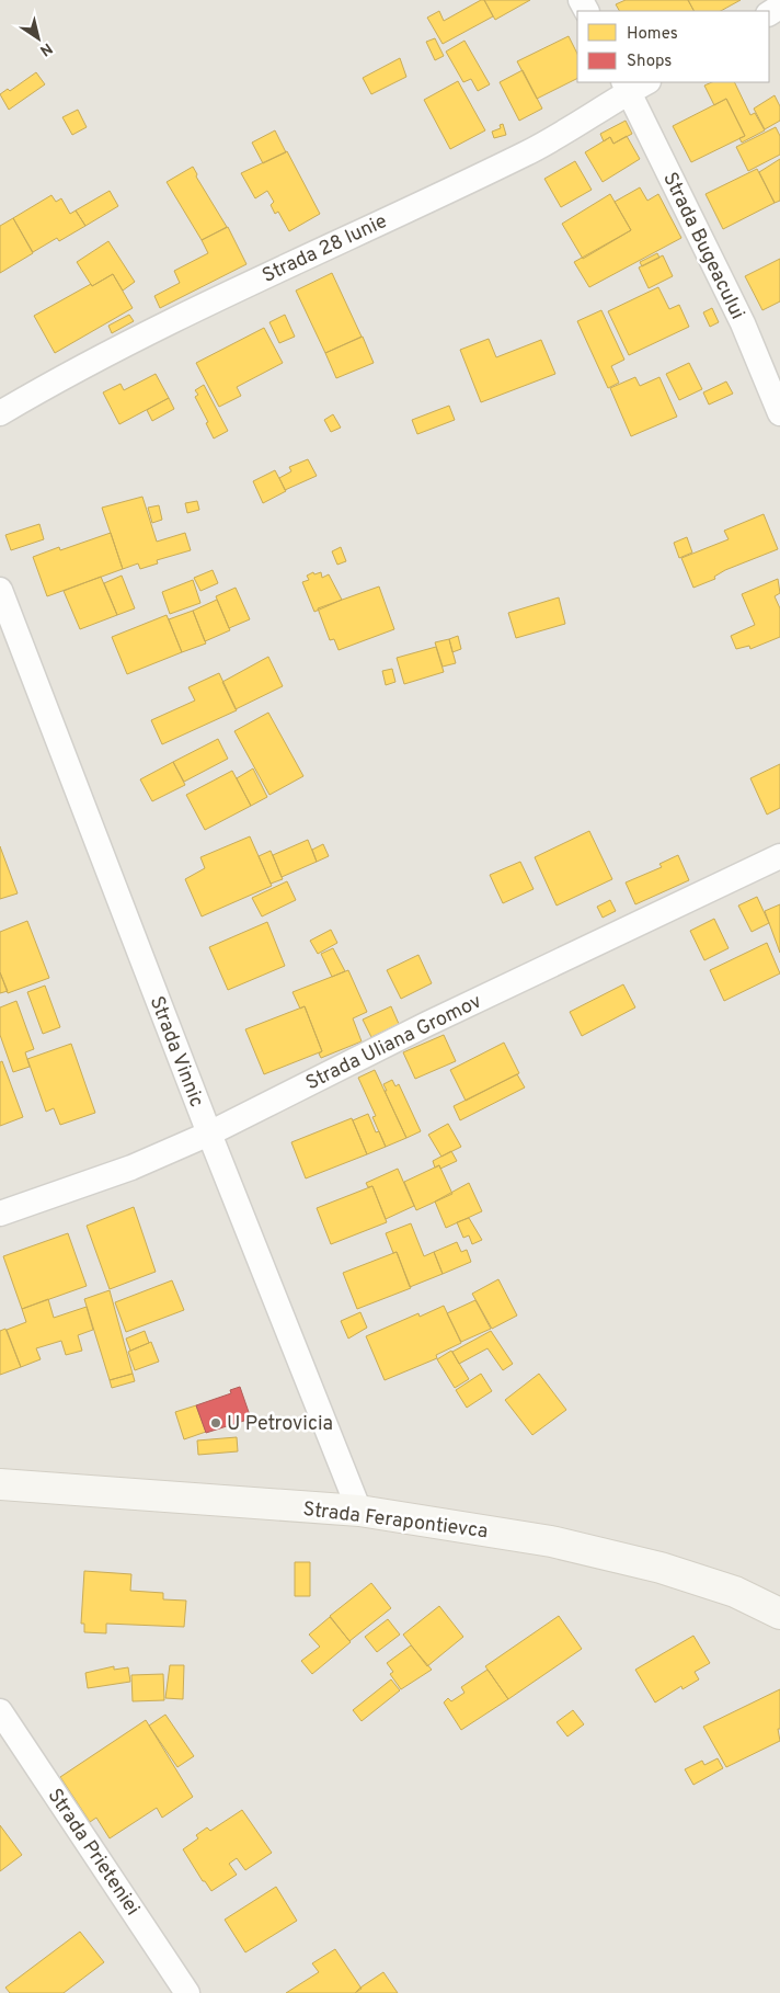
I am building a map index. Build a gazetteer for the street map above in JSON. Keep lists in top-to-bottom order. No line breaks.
{"streets":{"main road":["Strada Ferapontievca"],"street":["Strada Bugeacului","Strada 28 Iunie","Strada Uliana Gromov","Strada Vinnic","Strada Prieteniei"]},"crossings":[["Strada Bugeacului","Strada 28 Iunie"],["Strada Uliana Gromov","Strada Vinnic"],["Strada Vinnic","Strada Ferapontievca"]],"places":["U Petrovicia"],"legend":["Homes","Shops"],"north":"bottom right"}
